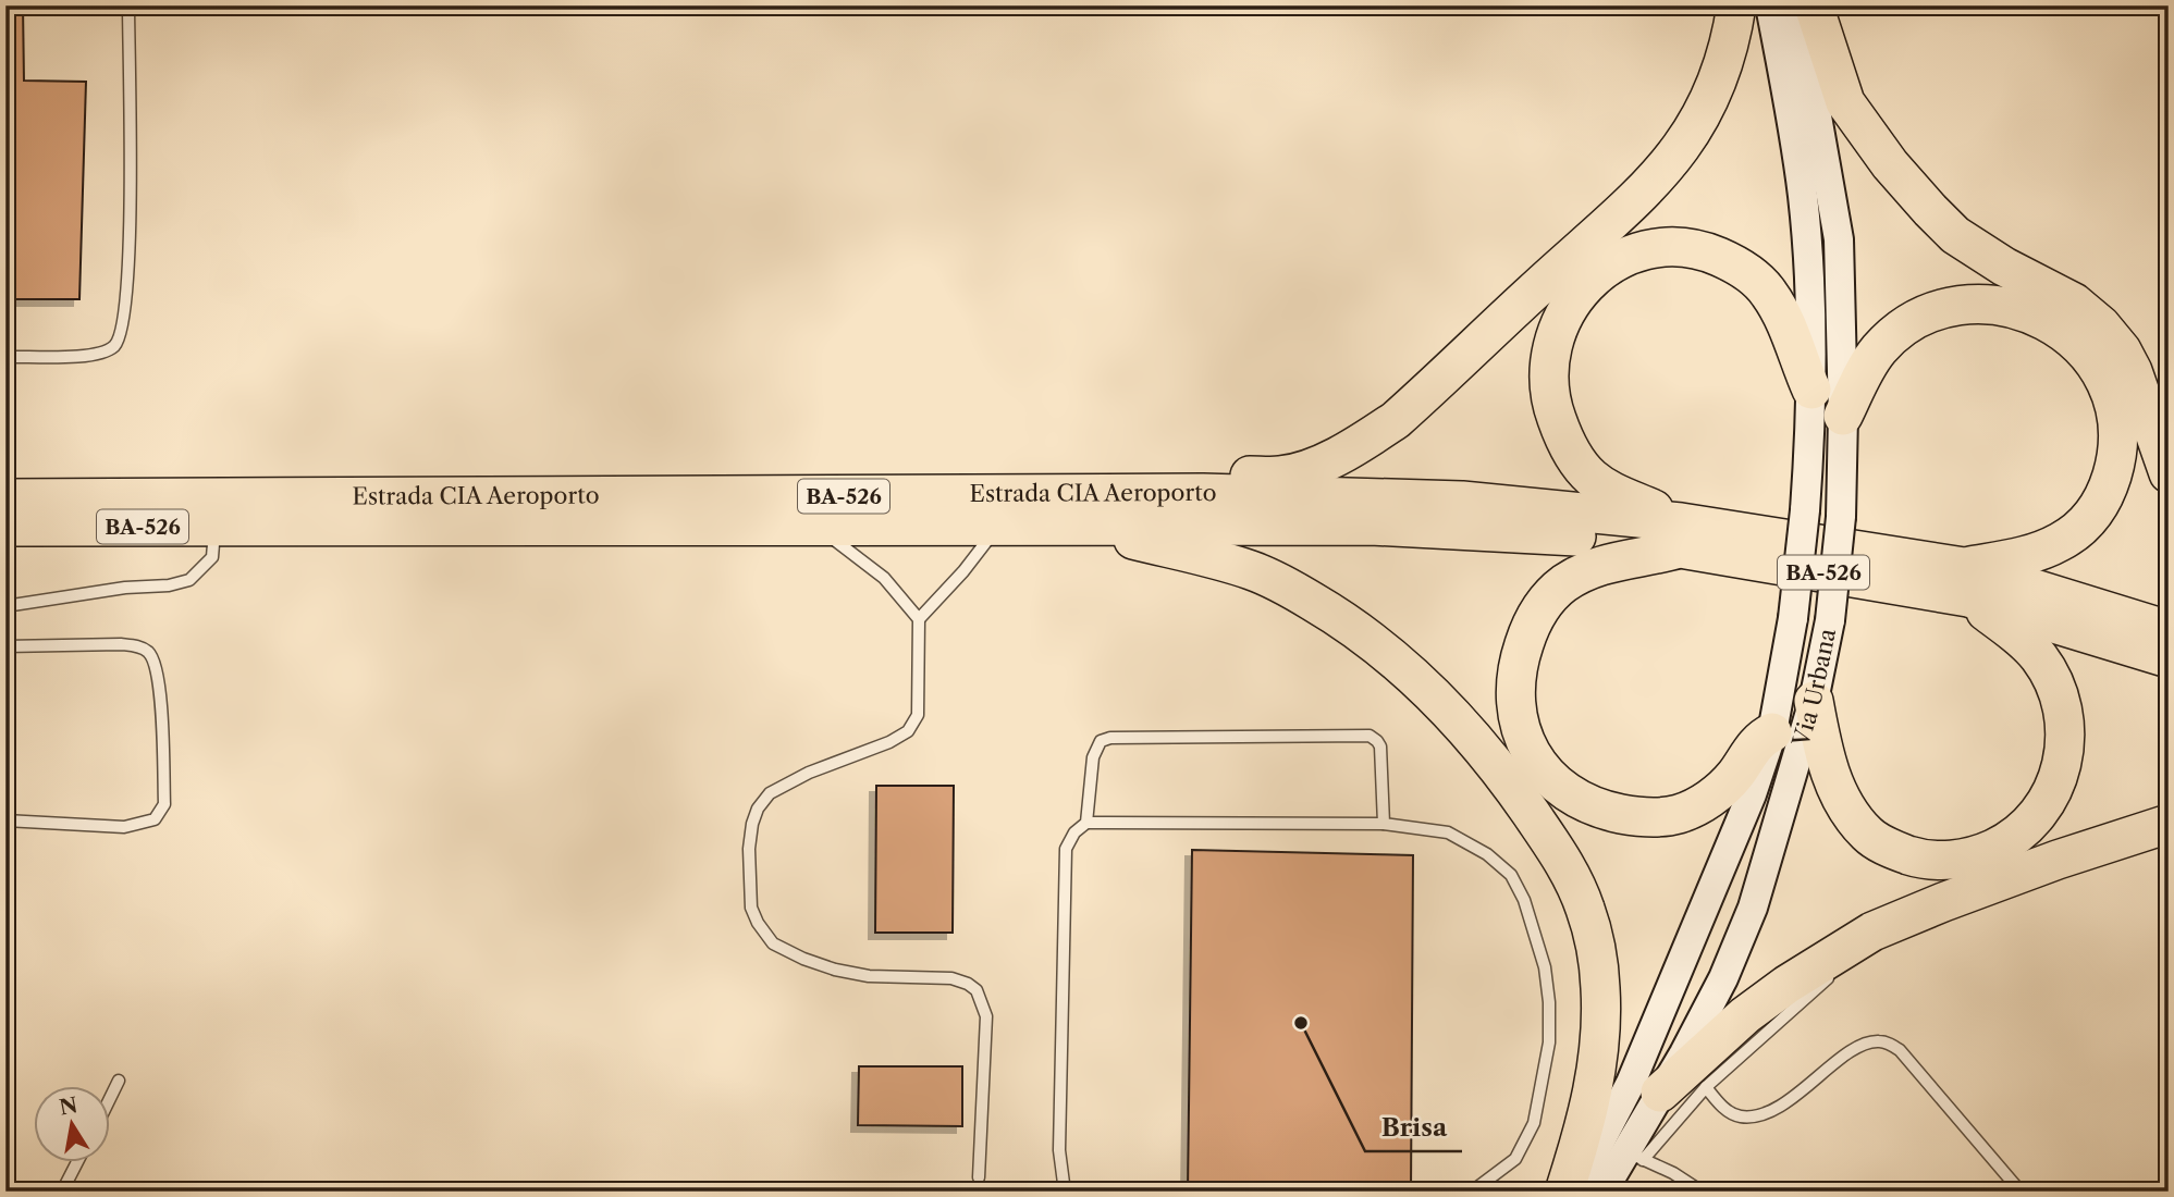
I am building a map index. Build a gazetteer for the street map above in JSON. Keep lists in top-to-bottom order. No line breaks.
{"streets":{"highway":["Estrada CIA Aeroporto","BA-526"],"main road":["Via Urbana"]},"places":["Brisa"],"north":"top"}
